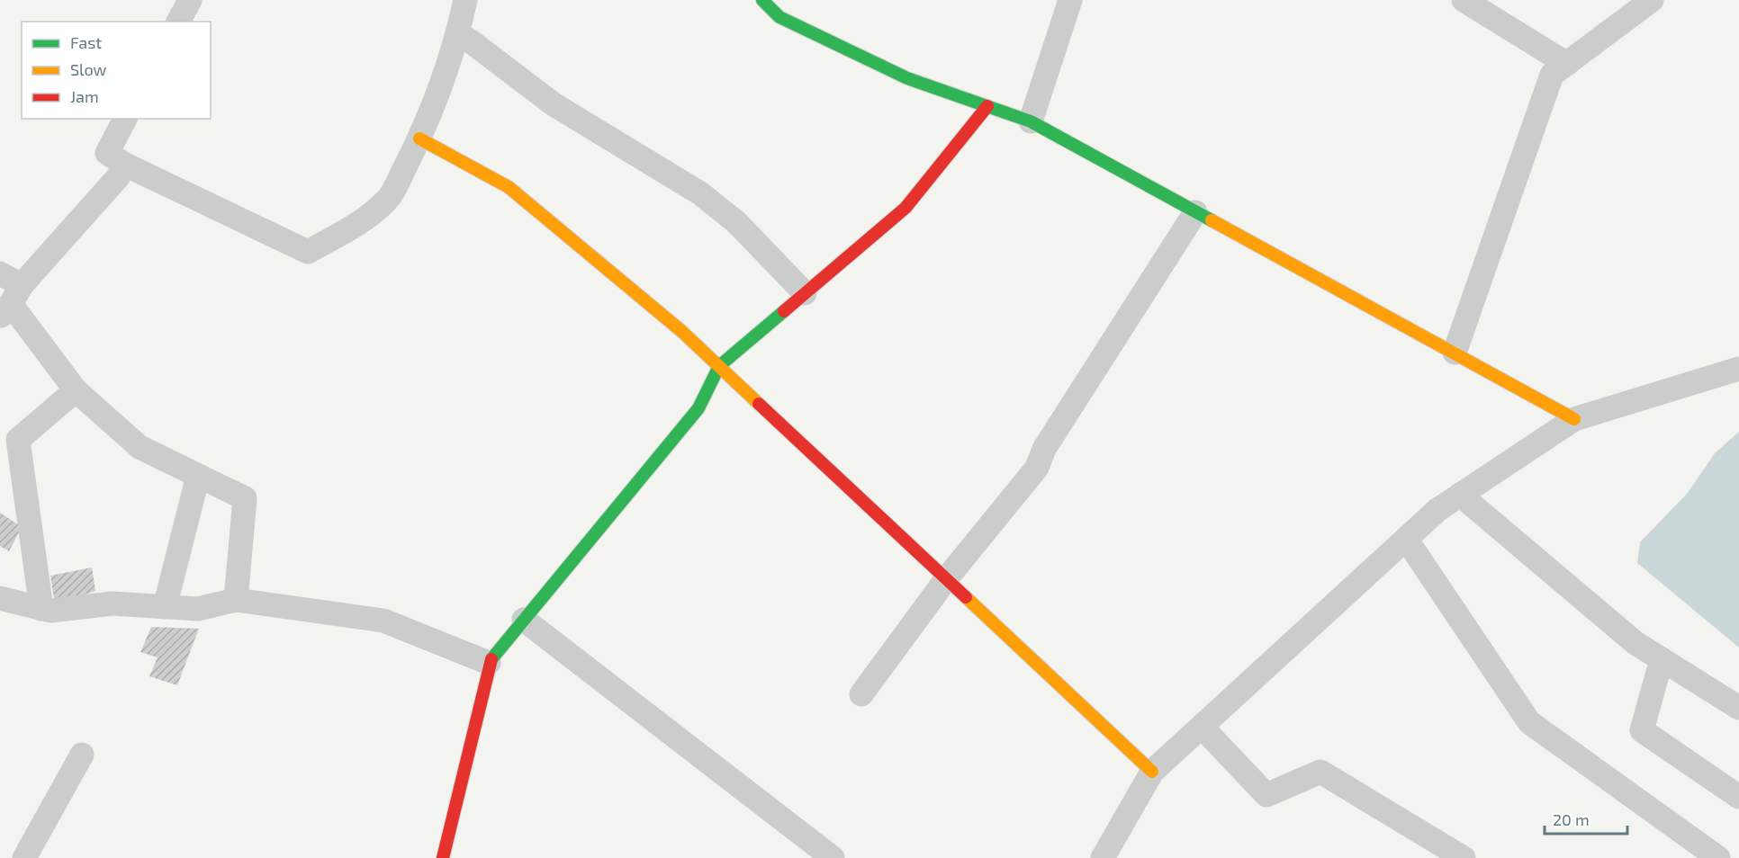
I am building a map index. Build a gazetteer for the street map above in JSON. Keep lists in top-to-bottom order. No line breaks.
{"legend":["Fast","Slow","Jam"],"scale_bar":"20 m"}
